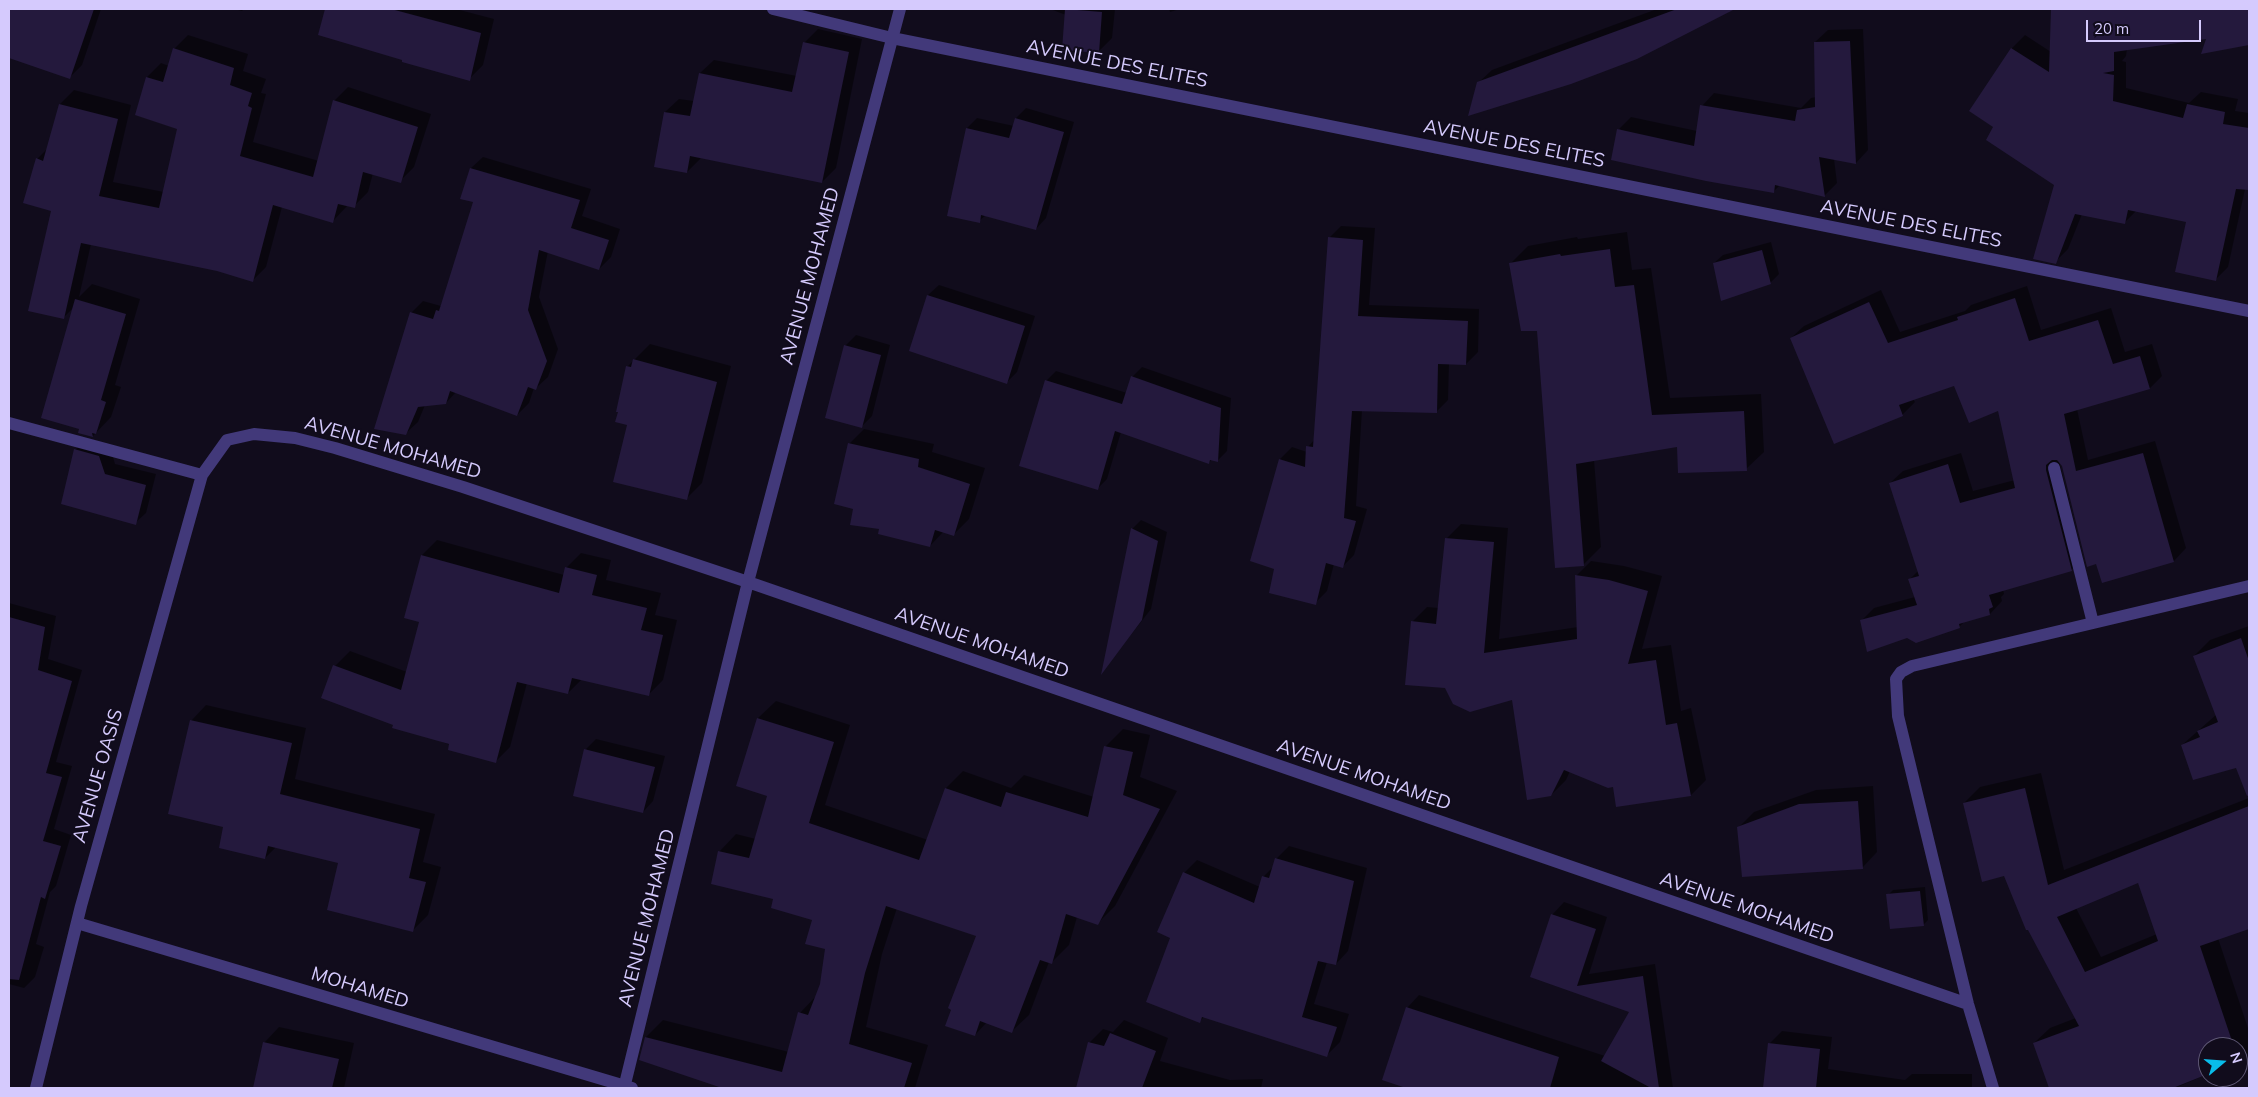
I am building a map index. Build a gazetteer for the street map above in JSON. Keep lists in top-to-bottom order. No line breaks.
{"streets":{"street":["AVENUE DES ELITES","AVENUE MOHAMED","AVENUE OASIS","MOHAMED"]},"crossings":[["AVENUE DES ELITES","AVENUE MOHAMED"],["AVENUE MOHAMED","AVENUE OASIS"],["AVENUE MOHAMED","MOHAMED"],["AVENUE OASIS","MOHAMED"]],"scale_bar":"20 m","north":"right"}
